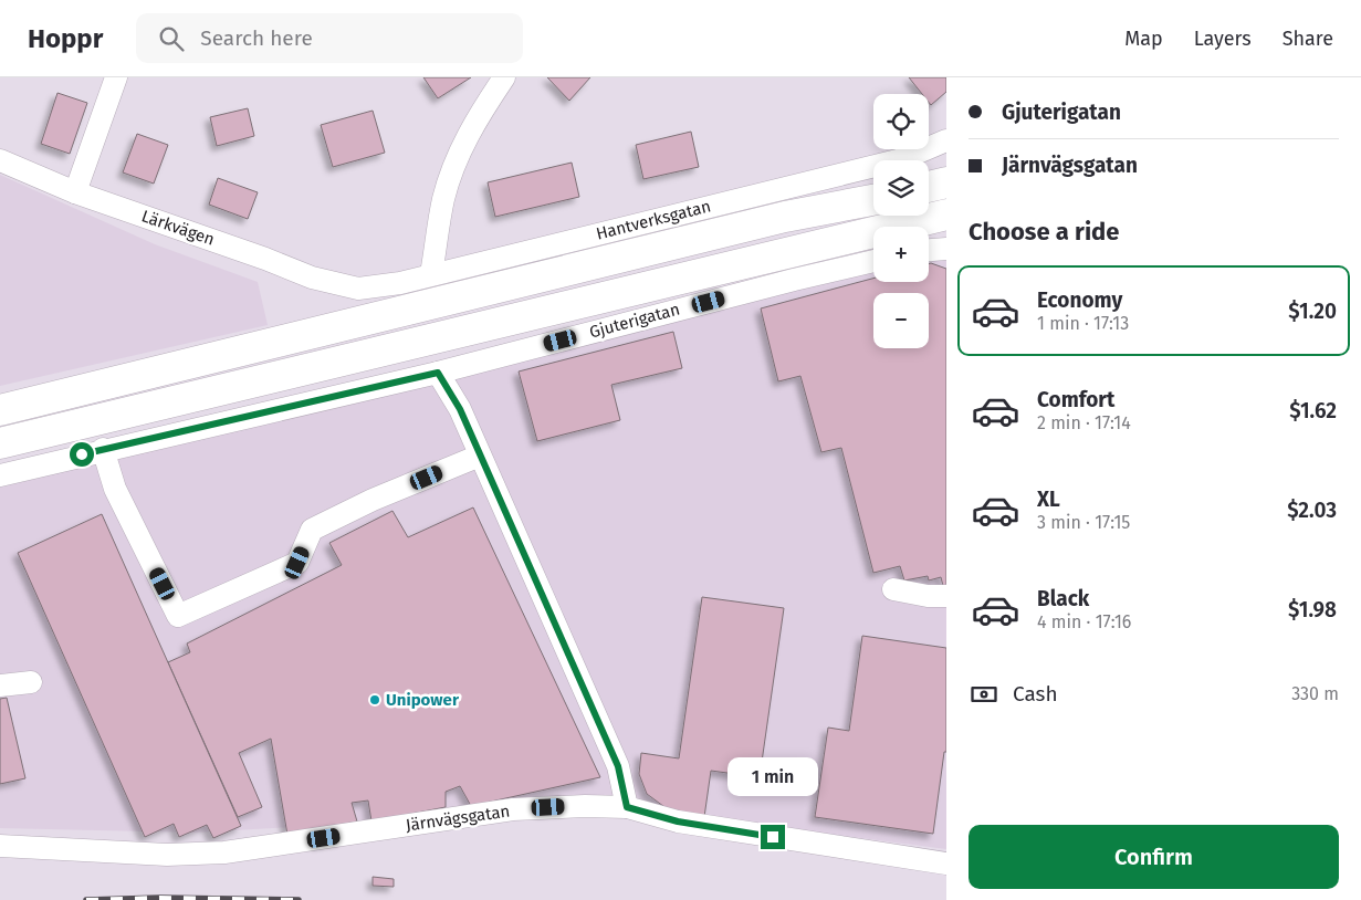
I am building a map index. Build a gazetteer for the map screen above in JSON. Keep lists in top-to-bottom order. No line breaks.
{"streets":{"street":["Hantverksgatan","Lärkvägen","Gjuterigatan","Järnvägsgatan"]},"crossings":[["Hantverksgatan","Lärkvägen"]],"places":["Unipower"],"page":{"header":"Hoppr","search":"Search here","nav":["Map","Layers","Share"],"banner":["Gjuterigatan","Järnvägsgatan"],"map_buttons":["+","−"],"heading":"Choose a ride","list":[{"name":"Economy","note":"1 min · 17:13","value":"$1.20"},{"name":"Comfort","note":"2 min · 17:14","value":"$1.62"},{"name":"XL","note":"3 min · 17:15","value":"$2.03"},{"name":"Black","note":"4 min · 17:16","value":"$1.98"}],"pay":["Cash","330 m"],"bubble":"1 min","buttons":"Confirm"}}
